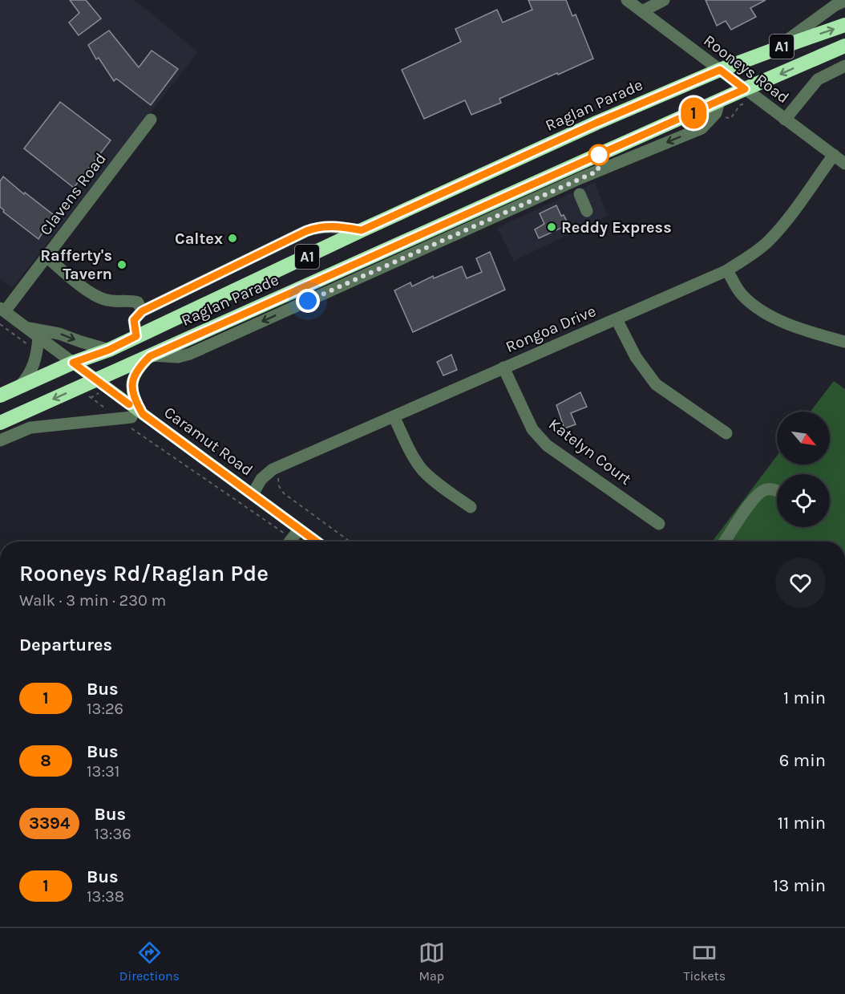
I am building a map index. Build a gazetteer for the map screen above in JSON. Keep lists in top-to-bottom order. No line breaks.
{"streets":{"highway":["A1","Raglan Parade"],"main road":["Caramut Road"],"street":["Rooneys Road","Clavens Road","Rongoa Drive","Katelyn Court"]},"crossings":[["Rooneys Road","Raglan Parade"],["Rooneys Road","Rongoa Drive"],["Raglan Parade","Caramut Road"],["Rongoa Drive","Caramut Road"],["Rongoa Drive","Katelyn Court"]],"places":["Reddy Express","Caltex","Rafferty's Tavern"],"lines":["bus line 1"],"north":"bottom right","page":{"on_map":"1","heading":[["Rooneys Rd/Raglan Pde","Walk · 3 min · 230 m"],"Departures"],"list":[{"mark":"1","name":"Bus","note":"13:26","value":"1 min"},{"mark":"8","name":"Bus","note":"13:31","value":"6 min"},{"mark":"3394","name":"Bus","note":"13:36","value":"11 min"},{"mark":"1","name":"Bus","note":"13:38","value":"13 min"}],"tabs":["Directions","Map","Tickets"]}}
